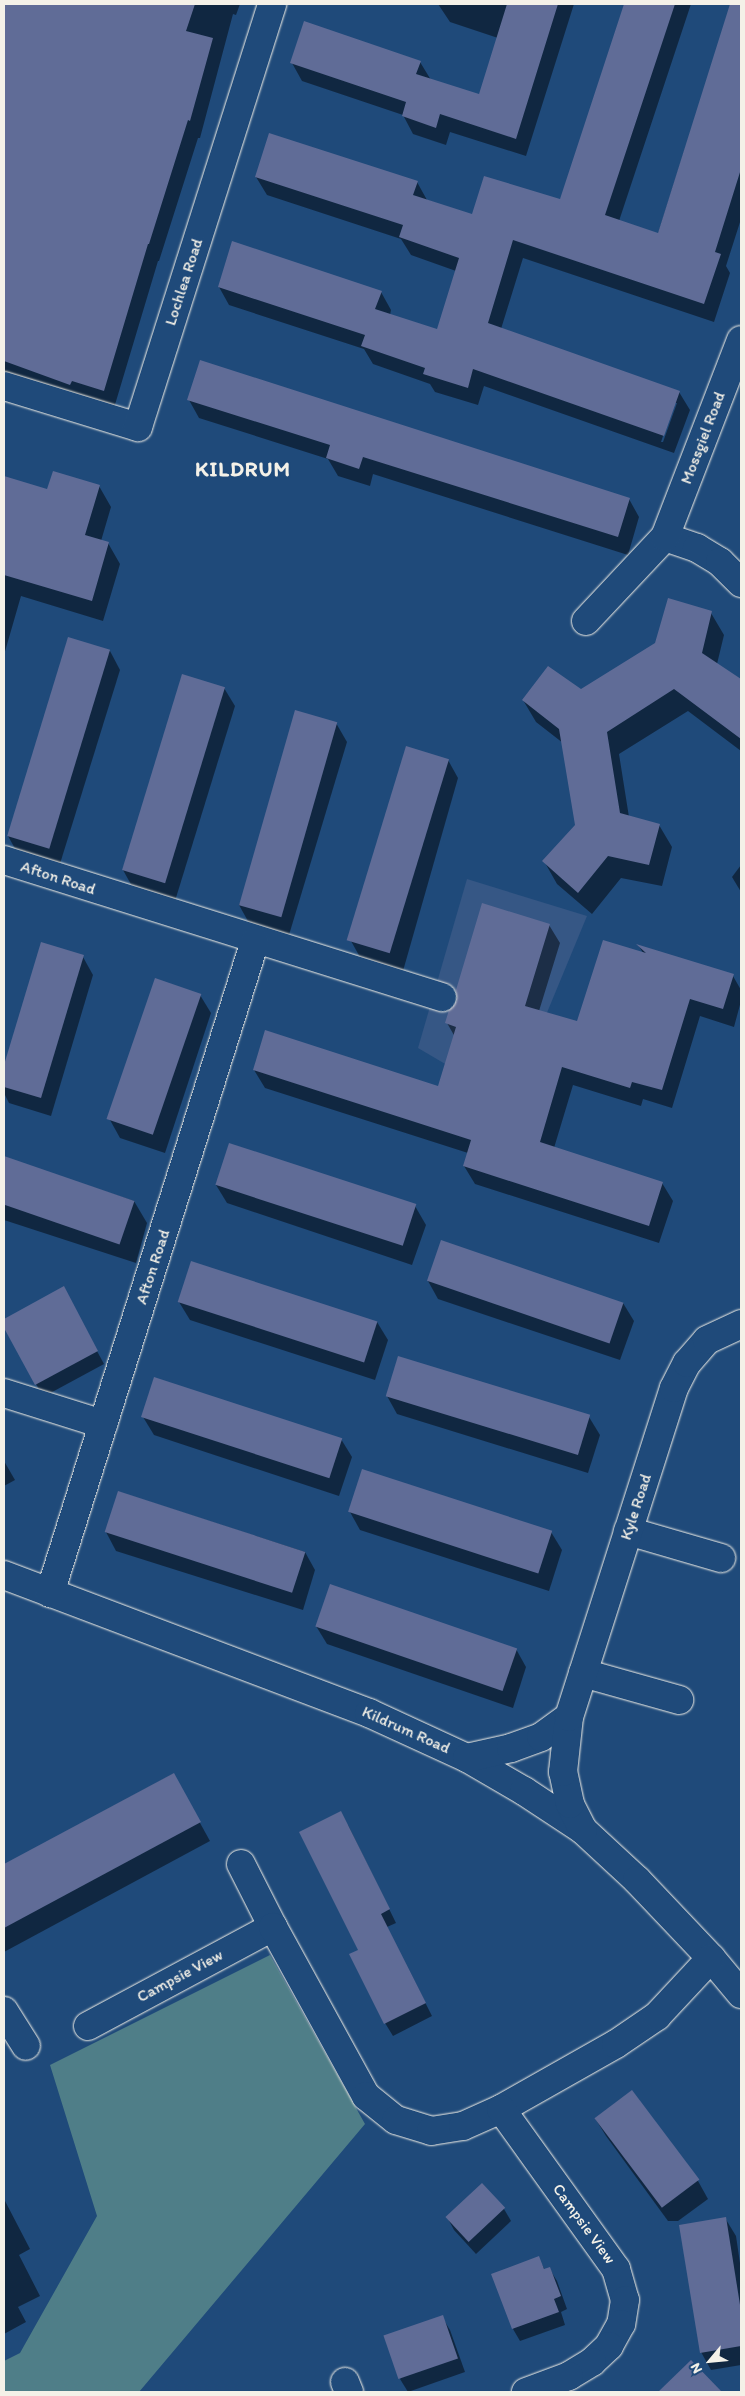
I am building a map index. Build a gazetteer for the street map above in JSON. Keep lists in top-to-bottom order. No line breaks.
{"streets":{"street":["Lochlea Road","Mossgiel Road","Afton Road","Kyle Road","Kildrum Road","Campsie View"]},"crossings":[["Afton Road","Kildrum Road"],["Kyle Road","Kildrum Road"]],"districts":["KILDRUM"],"north":"bottom left"}
